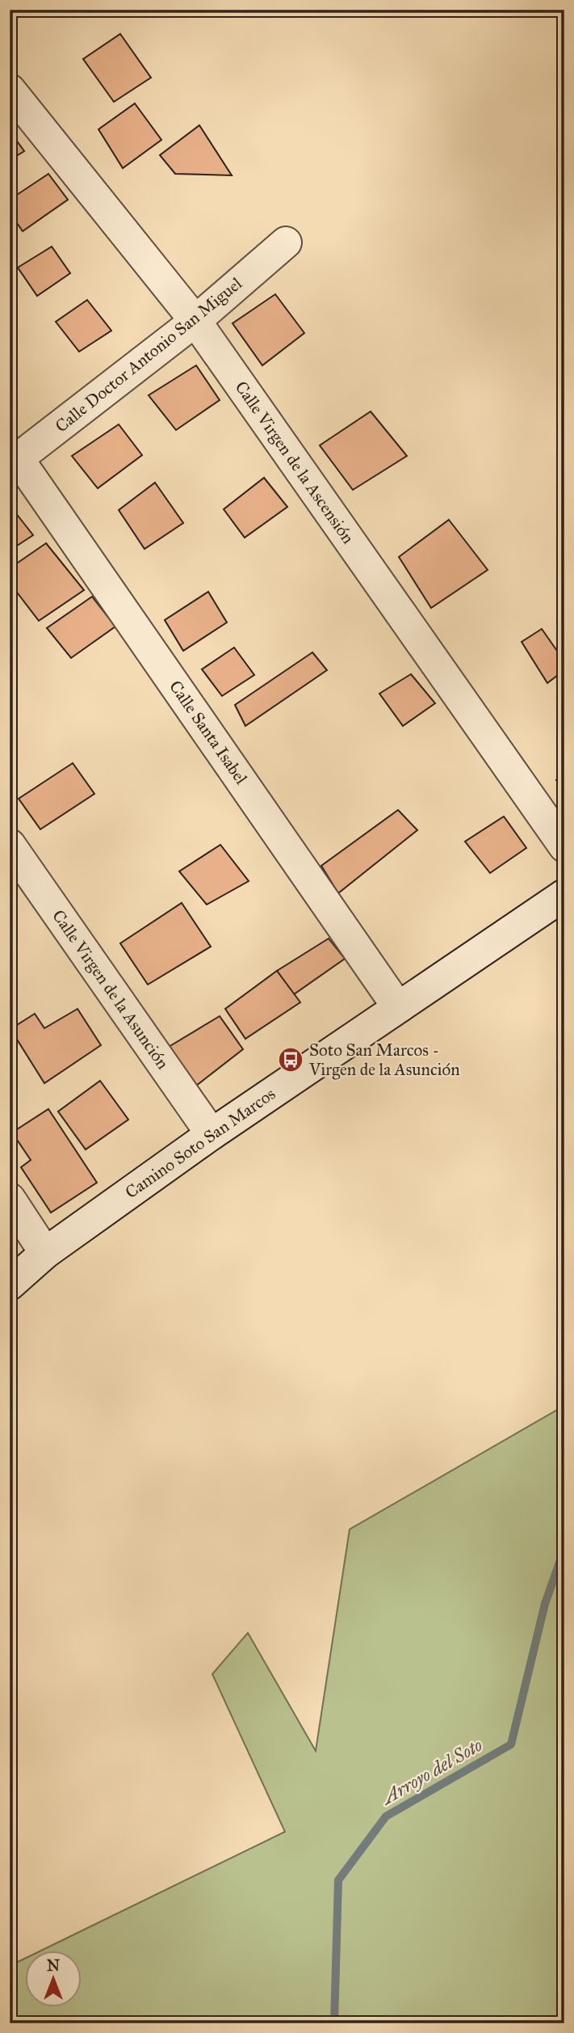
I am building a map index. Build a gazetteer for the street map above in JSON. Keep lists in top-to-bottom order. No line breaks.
{"streets":{"street":["Calle Doctor Antonio San Miguel","Calle Virgen de la Ascensión","Calle Santa Isabel","Calle Virgen de la Asunción","Camino Soto San Marcos"]},"crossings":[["Calle Doctor Antonio San Miguel","Calle Virgen de la Ascensión"],["Calle Doctor Antonio San Miguel","Calle Santa Isabel"],["Calle Santa Isabel","Camino Soto San Marcos"],["Calle Virgen de la Asunción","Camino Soto San Marcos"]],"water":["Arroyo del Soto"],"places":{"bus stop":["Soto San Marcos - Virgen de la Asunción"]},"north":"top"}
